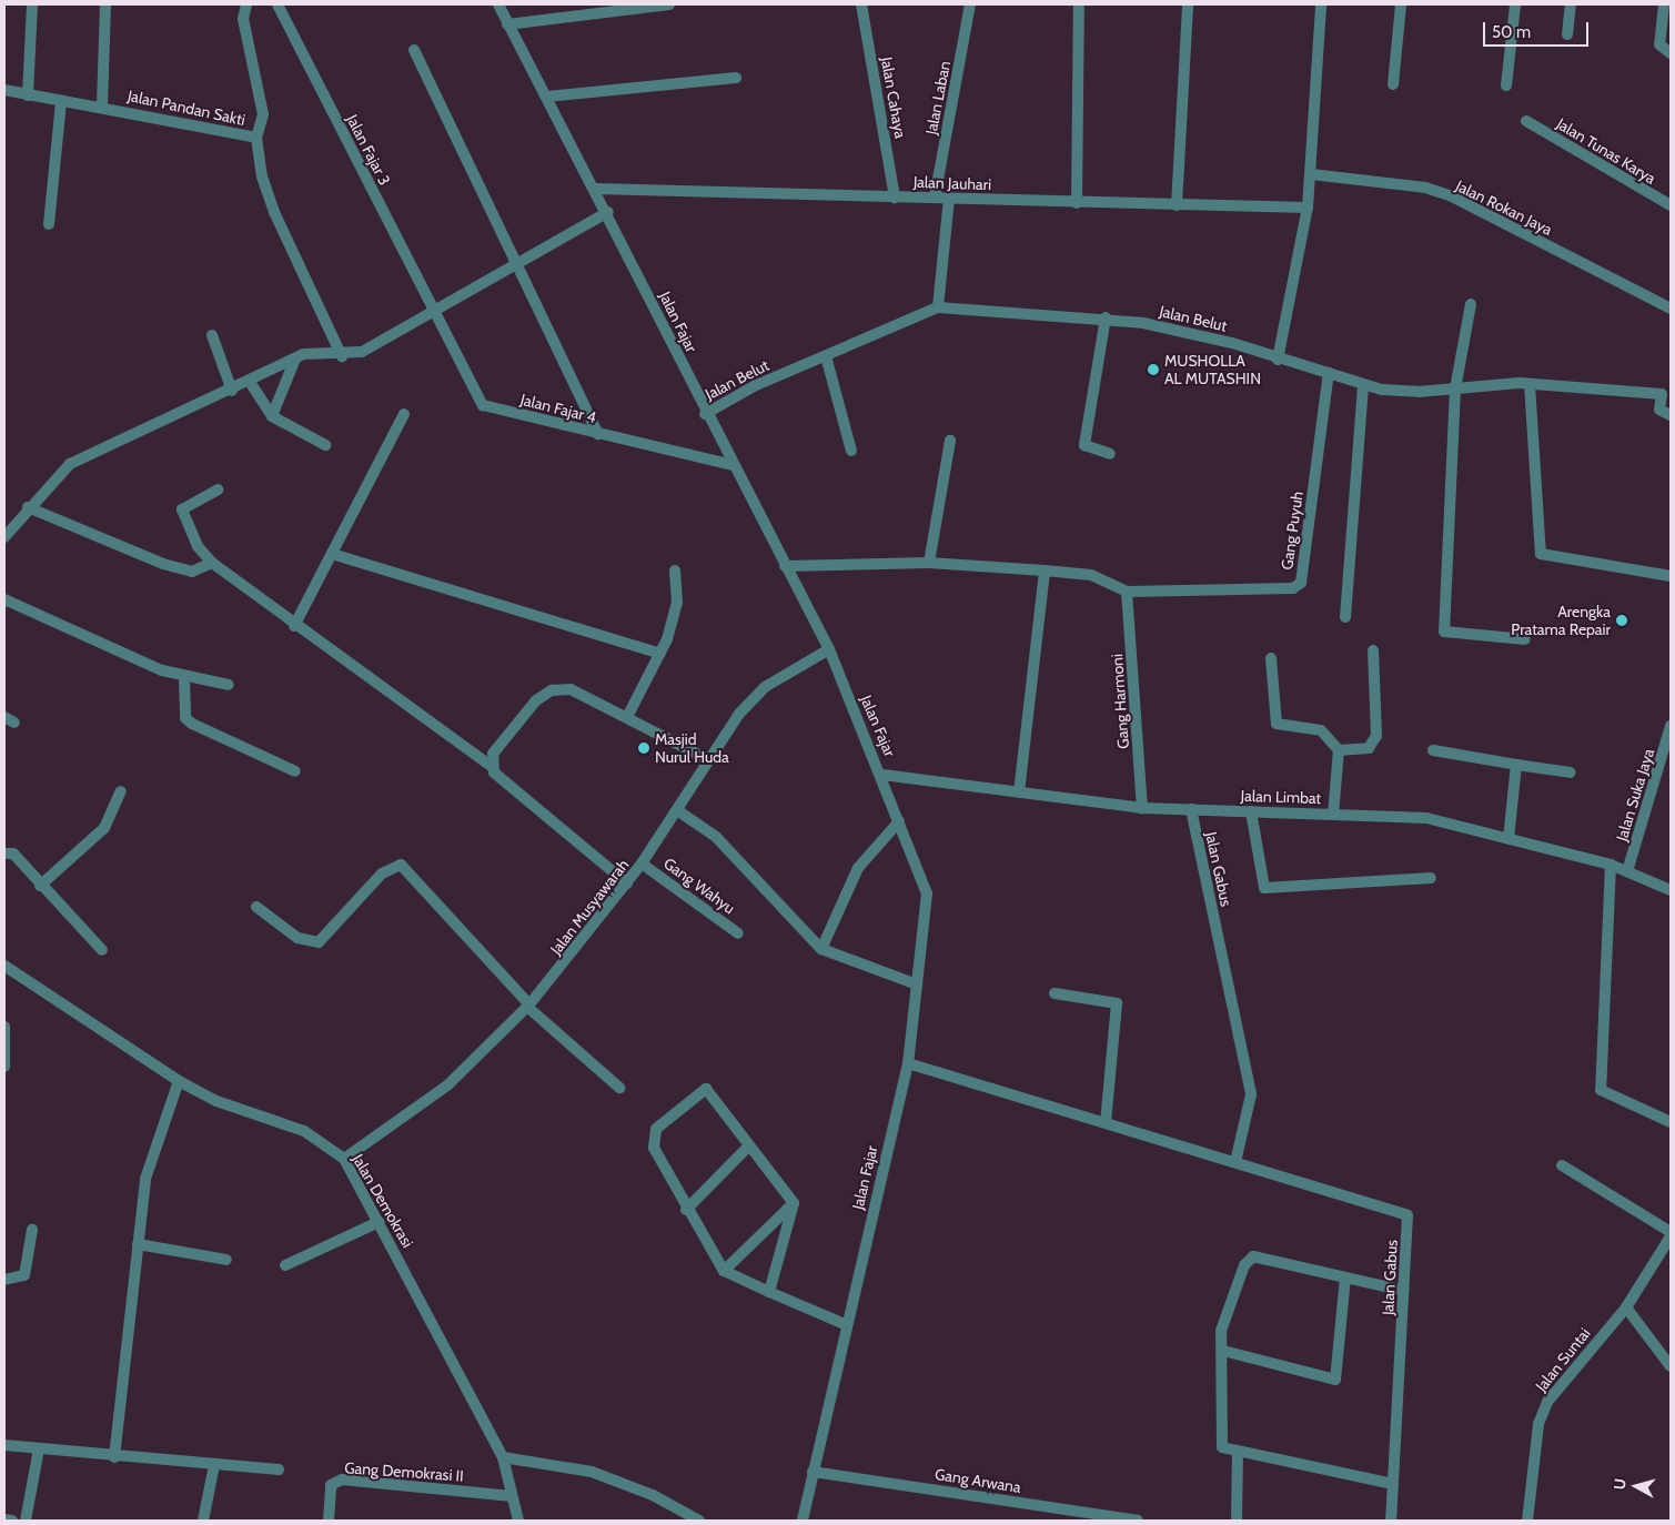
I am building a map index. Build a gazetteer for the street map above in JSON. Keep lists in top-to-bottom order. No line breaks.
{"streets":{"street":["Jalan Cahaya","Jalan Laban","Jalan Pandan Sakti","Jalan Fajar 3","Jalan Tunas Karya","Jalan Jauhari","Jalan Rokan Jaya","Jalan Belut","Jalan Fajar","Jalan Fajar 4","Gang Puyuh","Gang Harmoni","Jalan Suka Jaya","Jalan Limbat","Jalan Gabus","Gang Wahyu","Jalan Musyawarah","Jalan Demokrasi","Jalan Suntai","Gang Demokrasi II","Gang Arwana"]},"crossings":[["Jalan Cahaya","Jalan Jauhari"],["Jalan Laban","Jalan Jauhari"],["Jalan Fajar 3","Jalan Fajar 4"],["Jalan Jauhari","Jalan Fajar"],["Jalan Belut","Jalan Fajar"],["Jalan Belut","Gang Puyuh"],["Jalan Fajar","Jalan Fajar 4"],["Jalan Fajar","Jalan Limbat"],["Jalan Fajar","Jalan Gabus"],["Jalan Fajar","Jalan Musyawarah"],["Jalan Fajar","Gang Arwana"],["Gang Puyuh","Gang Harmoni"],["Gang Harmoni","Jalan Limbat"],["Jalan Suka Jaya","Jalan Limbat"],["Jalan Limbat","Jalan Gabus"],["Gang Wahyu","Jalan Musyawarah"],["Jalan Musyawarah","Jalan Demokrasi"],["Jalan Demokrasi","Gang Demokrasi II"]],"places":["MUSHOLLA AL MUTASHIN","Arengka Pratama Repair","Masjid Nurul Huda"],"scale_bar":"50 m","north":"left"}
